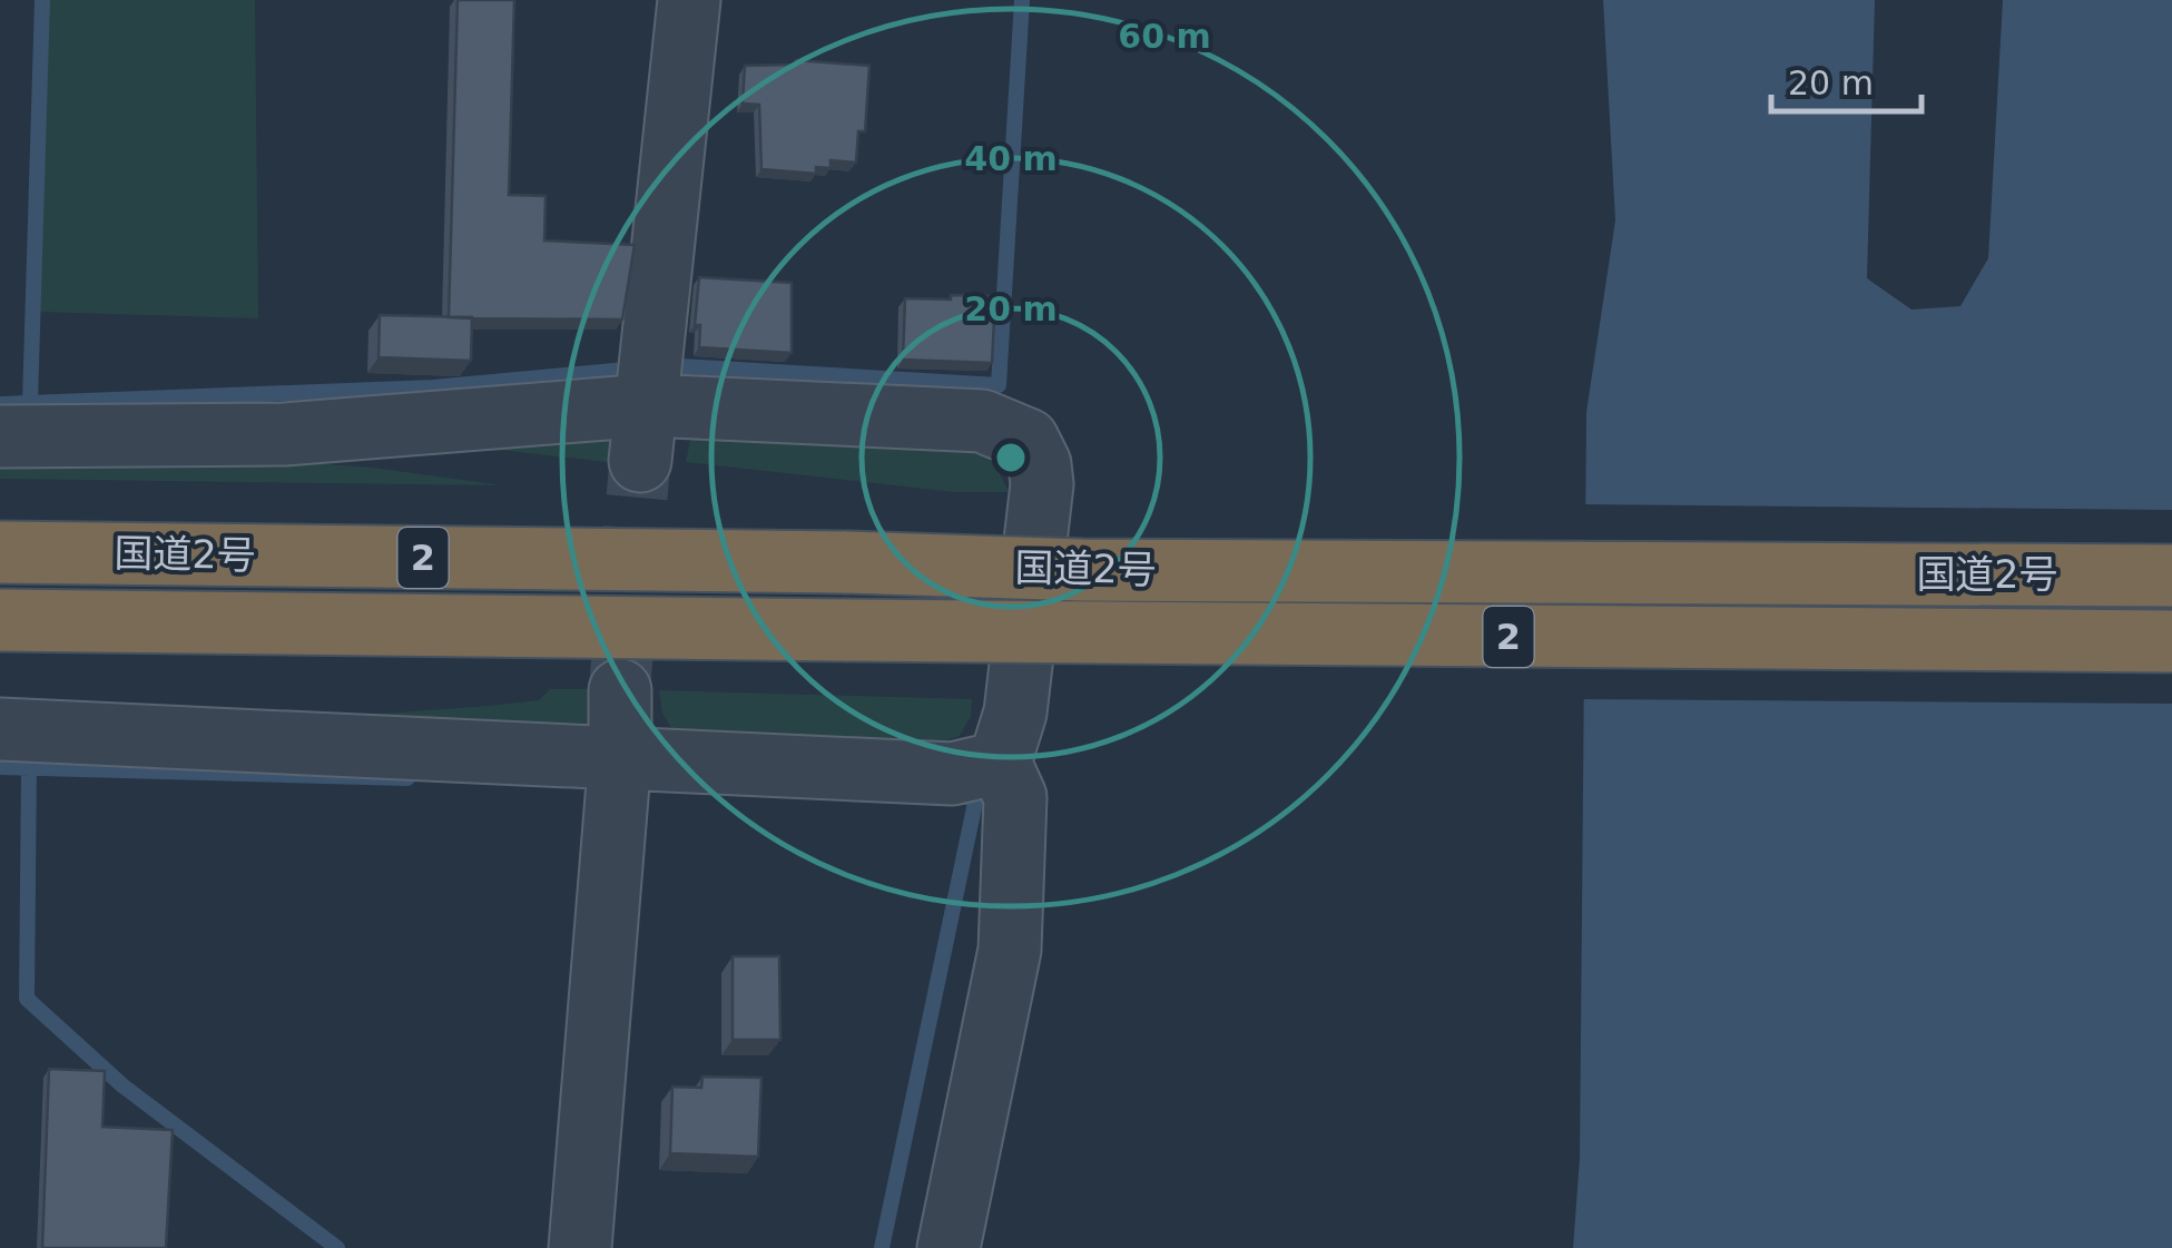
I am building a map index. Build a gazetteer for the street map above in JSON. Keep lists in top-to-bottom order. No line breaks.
{"streets":{"highway":["国道2号","2"]},"scale_bar":"20 m","rings":["60 m","40 m","20 m"]}
